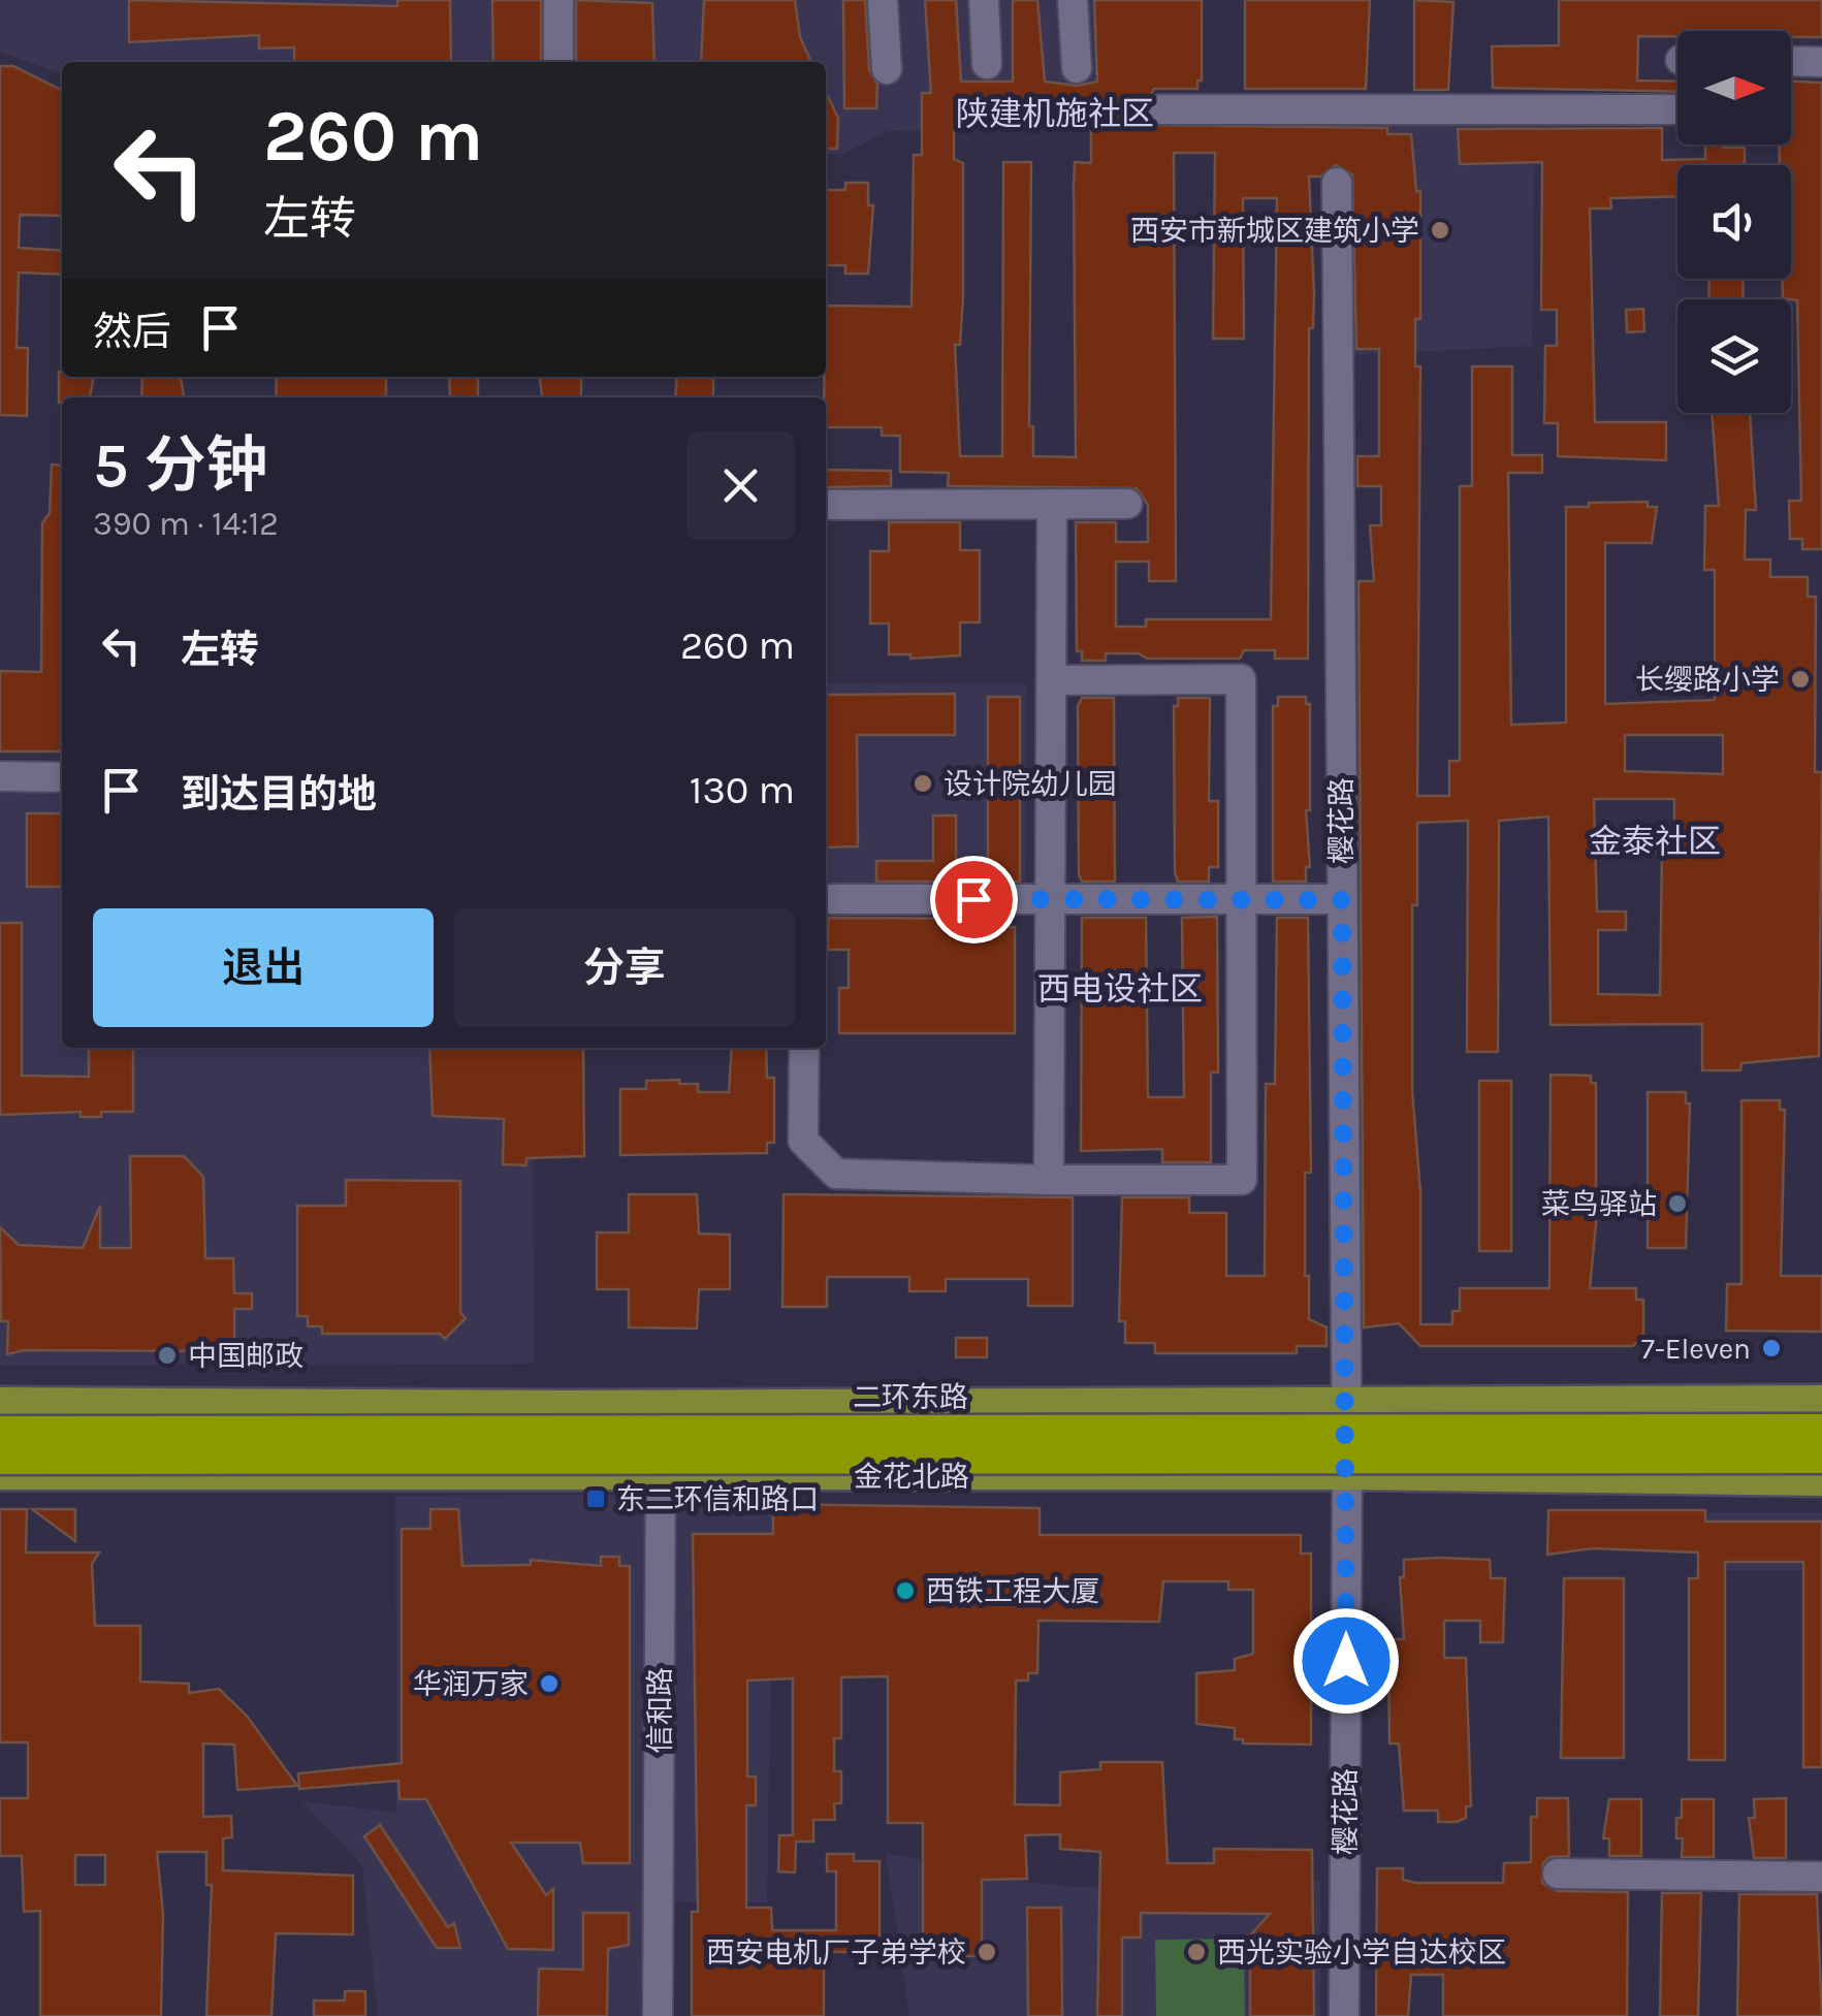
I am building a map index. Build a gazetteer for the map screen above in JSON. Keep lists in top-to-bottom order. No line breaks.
{"streets":{"highway":["二环东路"],"main road":["金花北路"],"street":["樱花路","信和路"]},"crossings":[["樱花路","金花北路"],["金花北路","信和路"]],"districts":["陕建机施社区","金泰社区","西电设社区"],"places":{"other":["西安市新城区建筑小学","长缨路小学","设计院幼儿园","菜鸟驿站","7-Eleven","中国邮政","西铁工程大厦","华润万家","西安电机厂子弟学校","西光实验小学自达校区"],"transit":["东二环信和路口"]},"north":"right","page":{"turn":["260 m","左转"],"then":"然后","heading":["5 分钟","390 m · 14:12"],"list":[{"name":"左转","value":"260 m"},{"name":"到达目的地","value":"130 m"}],"buttons":["退出","分享"]}}
